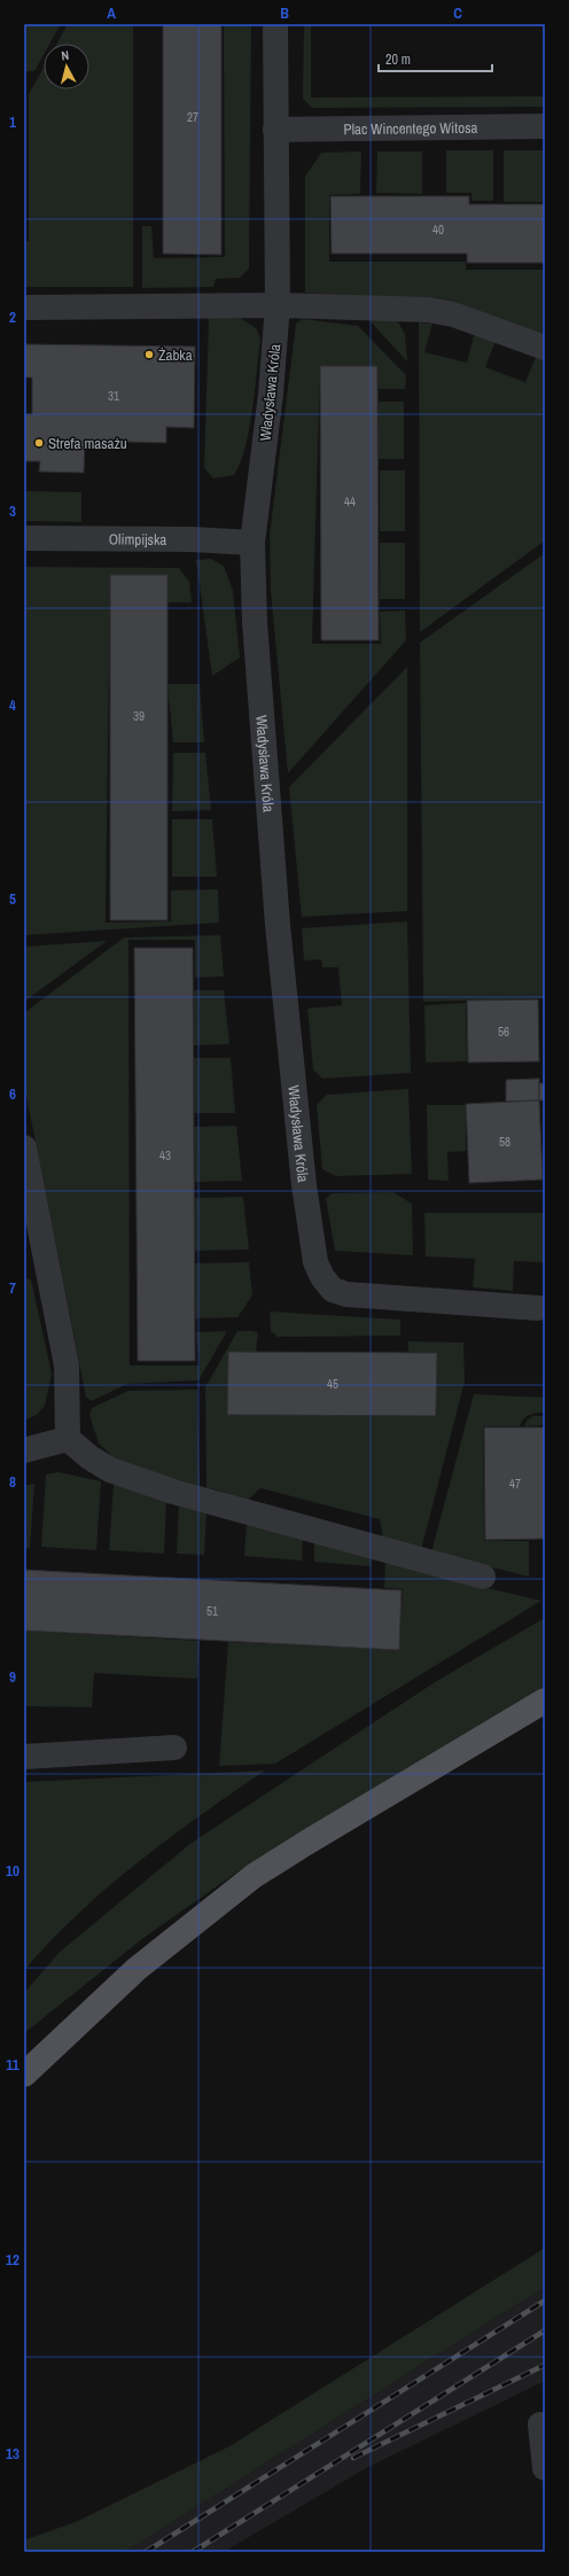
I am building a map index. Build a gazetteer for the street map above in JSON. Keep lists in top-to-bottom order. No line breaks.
{"streets":{"street":["Plac Wincentego Witosa","Władysława Króla","Olimpijska"]},"crossings":[["Plac Wincentego Witosa","Władysława Króla"],["Władysława Króla","Olimpijska"]],"places":["Żabka","Strefa masażu"],"house_numbers":["27","40","31","44","39","56","58","43","45","47","51"],"scale_bar":"20 m","north":"top","grid":{"columns":["A","B","C"],"rows":["1","2","3","4","5","6","7","8","9","10","11","12","13"]}}
